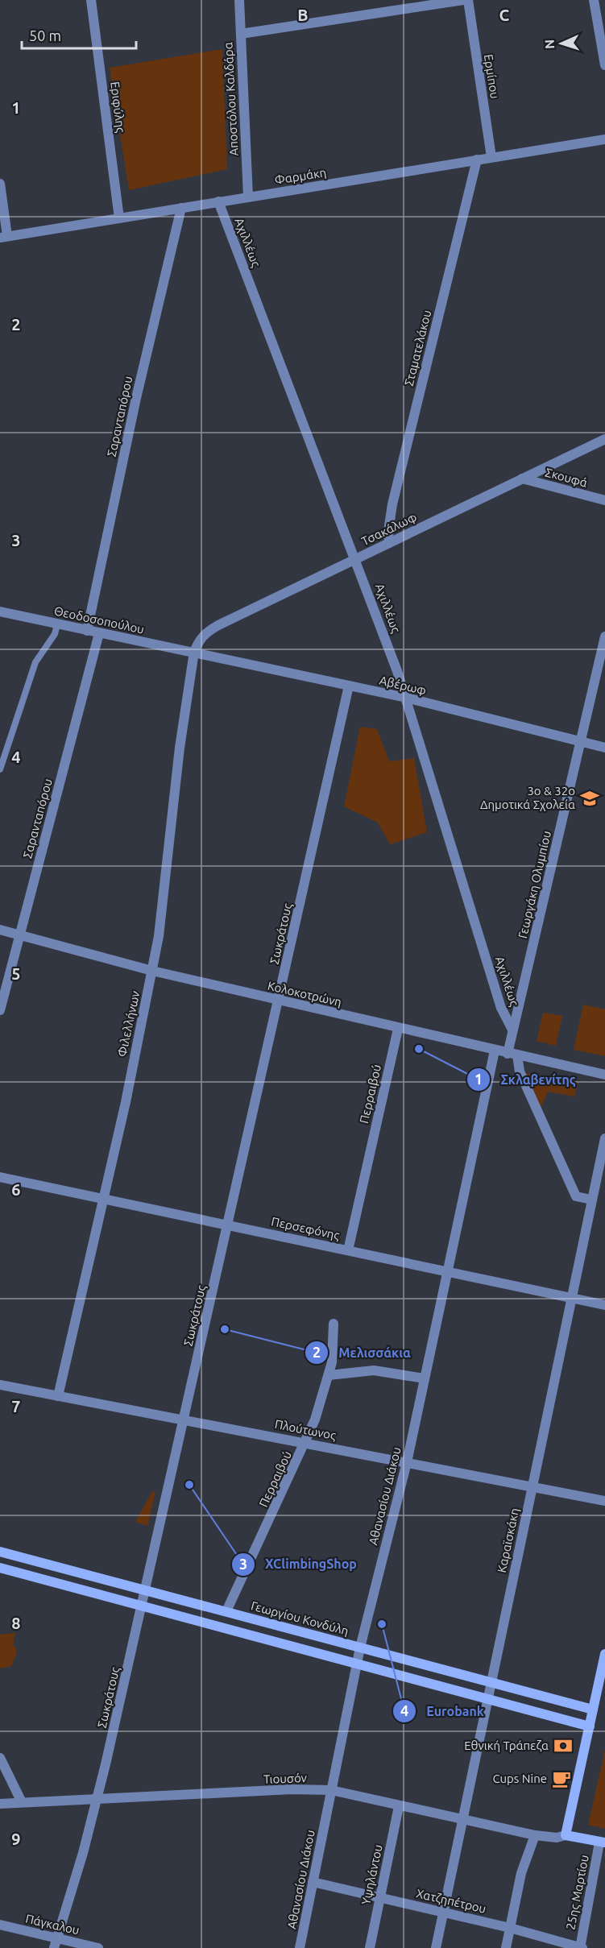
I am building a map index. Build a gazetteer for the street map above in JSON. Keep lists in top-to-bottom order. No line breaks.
{"streets":{"main road":["Γεωργίου Κονδύλη"],"street":["Ερμίπου","Αποστόλου Καλδάρα","Εριφύλης","Φαρμάκη","Αχιλλέως","Σταματελάκου","Σαρανταπόρου","Σκουφά","Τσακάλωφ","Θεοδοσοπούλου","Αβέρωφ","Γεωργάκη Ολυμπίου","Σωκράτους","Κολοκοτρώνη","Φιλελλήνων","Περραιβού","Περσεφόνης","Πλούτωνος","Αθανασίου Διάκου","Καραϊσκάκη","Τιουσόν","Υψηλάντου","25ης Μαρτίου","Χατζηπέτρου","Πάγκαλου"]},"crossings":[["Ερμίπου","Φαρμάκη"],["Αποστόλου Καλδάρα","Φαρμάκη"],["Εριφύλης","Φαρμάκη"],["Φαρμάκη","Αχιλλέως"],["Φαρμάκη","Σταματελάκου"],["Φαρμάκη","Σαρανταπόρου"],["Αχιλλέως","Τσακάλωφ"],["Αχιλλέως","Αβέρωφ"],["Αχιλλέως","Γεωργάκη Ολυμπίου"],["Σταματελάκου","Τσακάλωφ"],["Σαρανταπόρου","Θεοδοσοπούλου"],["Σαρανταπόρου","Κολοκοτρώνη"],["Σκουφά","Τσακάλωφ"],["Τσακάλωφ","Θεοδοσοπούλου"],["Τσακάλωφ","Αβέρωφ"],["Τσακάλωφ","Φιλελλήνων"],["Θεοδοσοπούλου","Αβέρωφ"],["Θεοδοσοπούλου","Φιλελλήνων"],["Αβέρωφ","Γεωργάκη Ολυμπίου"],["Αβέρωφ","Σωκράτους"],["Αβέρωφ","Φιλελλήνων"],["Γεωργάκη Ολυμπίου","Κολοκοτρώνη"],["Σωκράτους","Κολοκοτρώνη"],["Σωκράτους","Περσεφόνης"],["Σωκράτους","Πλούτωνος"],["Σωκράτους","Γεωργίου Κονδύλη"],["Σωκράτους","Τιουσόν"],["Σωκράτους","Πάγκαλου"],["Κολοκοτρώνη","Φιλελλήνων"],["Κολοκοτρώνη","Περραιβού"],["Κολοκοτρώνη","Αθανασίου Διάκου"],["Φιλελλήνων","Περσεφόνης"],["Φιλελλήνων","Πλούτωνος"],["Περραιβού","Περσεφόνης"],["Περραιβού","Πλούτωνος"],["Περραιβού","Γεωργίου Κονδύλη"],["Περσεφόνης","Αθανασίου Διάκου"],["Περσεφόνης","Καραϊσκάκη"],["Πλούτωνος","Αθανασίου Διάκου"],["Πλούτωνος","Καραϊσκάκη"],["Αθανασίου Διάκου","Γεωργίου Κονδύλη"],["Αθανασίου Διάκου","Τιουσόν"],["Αθανασίου Διάκου","Χατζηπέτρου"],["Καραϊσκάκη","Γεωργίου Κονδύλη"],["Καραϊσκάκη","Τιουσόν"],["Καραϊσκάκη","Χατζηπέτρου"],["Τιουσόν","Υψηλάντου"],["Υψηλάντου","Χατζηπέτρου"],["25ης Μαρτίου","Χατζηπέτρου"]],"places":{"school or university":["3ο & 32ο Δημοτικά Σχολεία"],"other":["Σκλαβενίτης","Μελισσάκια","XClimbingShop","Eurobank"],"bank":["Εθνική Τράπεζα"],"cafe":["Cups Nine"]},"scale_bar":"50 m","north":"left","grid":{"columns":["B","C"],"rows":["1","2","3","4","5","6","7","8","9"]}}
